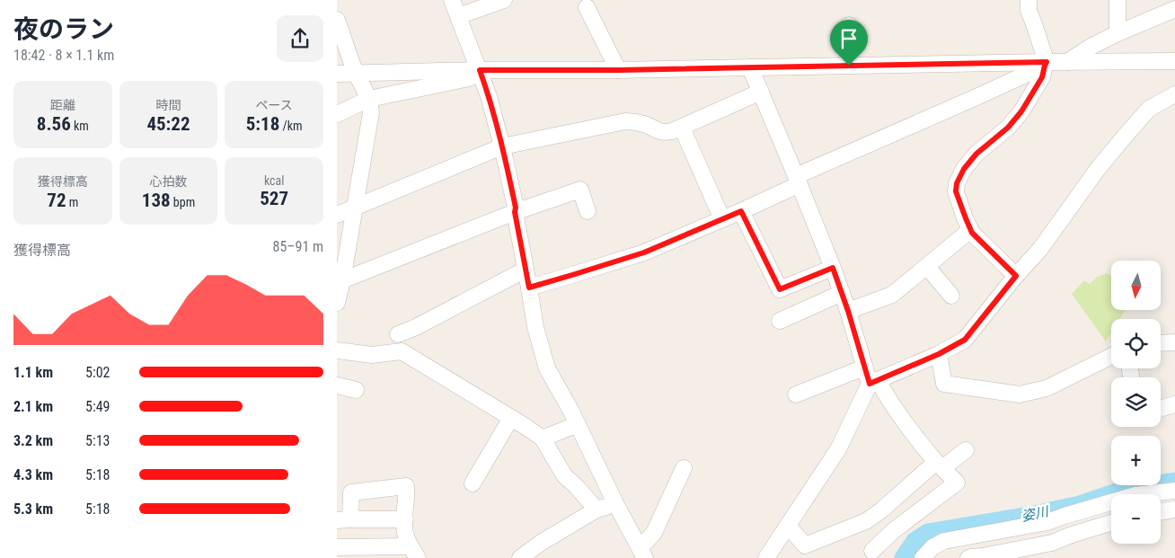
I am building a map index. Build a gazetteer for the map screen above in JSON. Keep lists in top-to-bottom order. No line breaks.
{"water":["姿川"],"north":"bottom","page":{"heading":["夜のラン","18:42 · 8 × 1.1 km"],"stats":[["距離","8.56 km"],["時間","45:22"],["ペース","5:18 /km"],["獲得標高","72 m"],["心拍数","138 bpm"],["kcal","527"]],"chart":["獲得標高","85–91 m"],"map_buttons":["+","−"],"list":[{"name":"1.1 km","note":"5:02"},{"name":"2.1 km","note":"5:49"},{"name":"3.2 km","note":"5:13"},{"name":"4.3 km","note":"5:18"},{"name":"5.3 km","note":"5:18"}]}}
